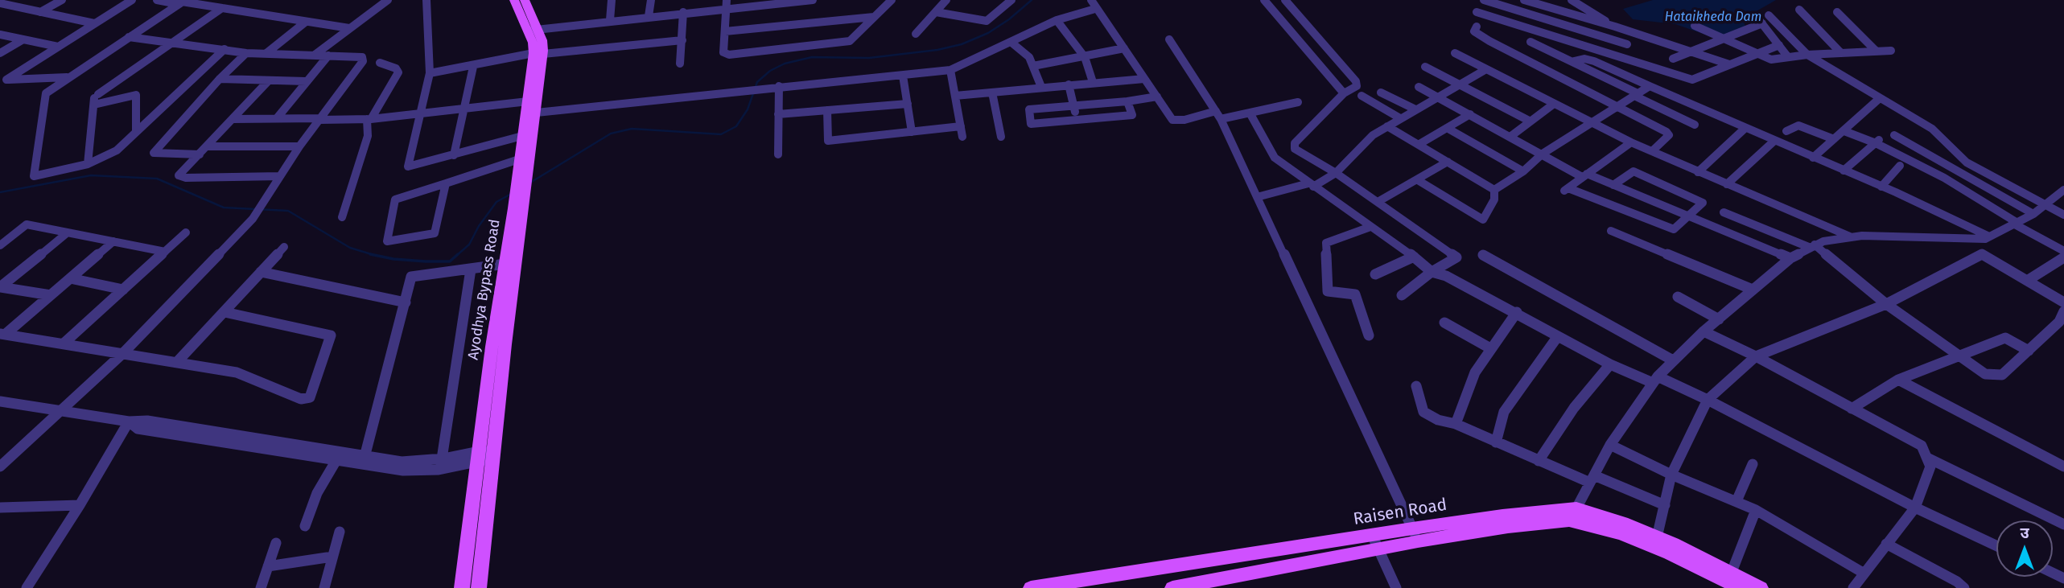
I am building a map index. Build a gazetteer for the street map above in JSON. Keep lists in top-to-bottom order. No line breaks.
{"streets":{"main road":["Ayodhya Bypass Road","Raisen Road"]},"water":["Hataikheda Dam"],"north":"top"}
